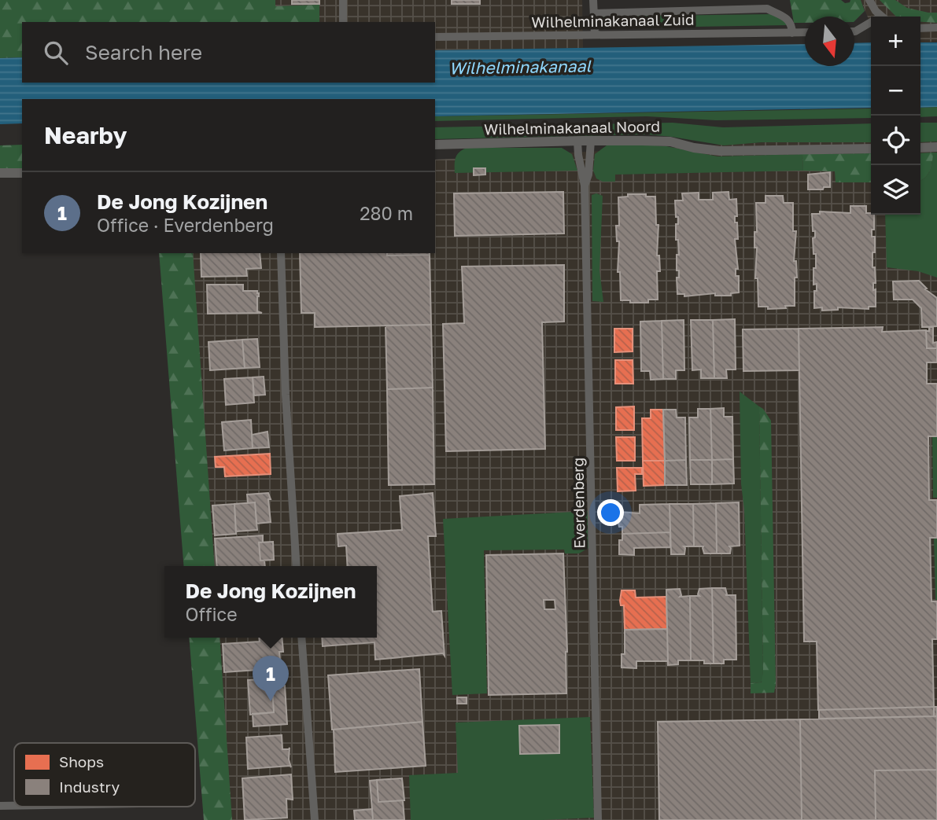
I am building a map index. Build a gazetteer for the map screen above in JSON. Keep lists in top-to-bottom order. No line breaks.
{"streets":{"street":["Wilhelminakanaal Zuid","Wilhelminakanaal Noord","Everdenberg"]},"crossings":[["Wilhelminakanaal Noord","Everdenberg"]],"water":["Wilhelminakanaal"],"legend":["Shops","Industry"],"north":"bottom","page":{"map_buttons":["+","−"],"search":"Search here","heading":"Nearby","list":[{"mark":"1","name":"De Jong Kozijnen","note":"Office · Everdenberg","value":"280 m"}],"popup":["De Jong Kozijnen","Office"],"pins":"1"}}
